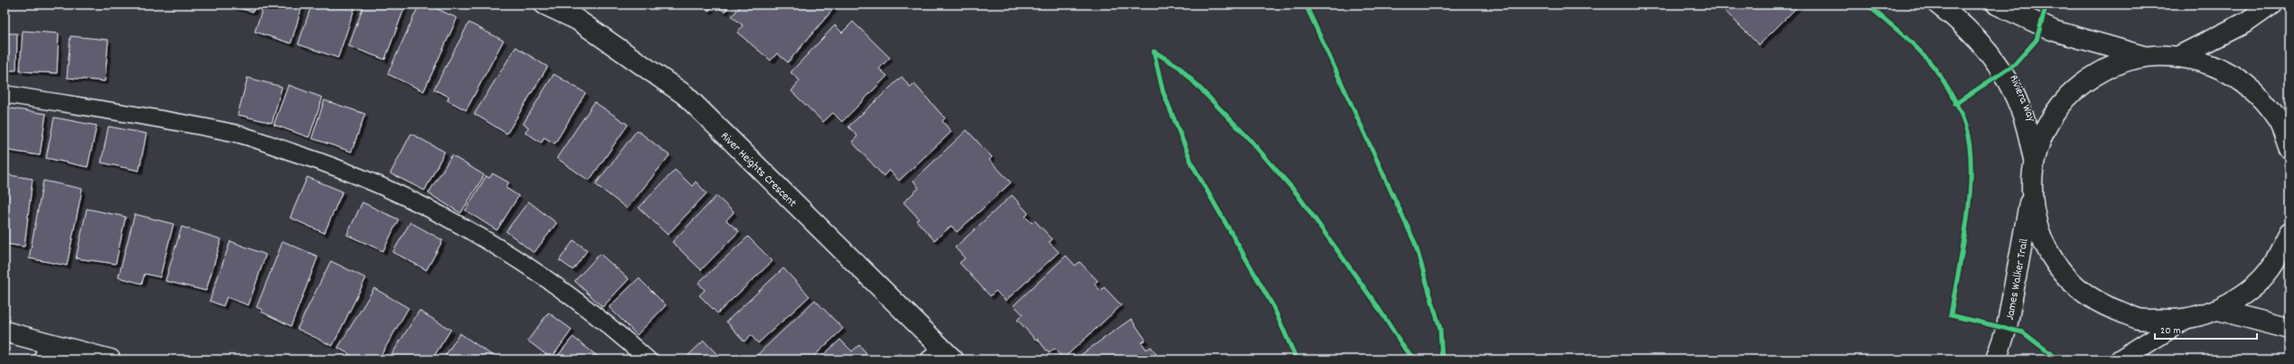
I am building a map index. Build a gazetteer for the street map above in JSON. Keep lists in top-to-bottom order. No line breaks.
{"streets":{"main road":["Riviera Way","River Heights Crescent","James Walker Trail"]},"scale_bar":"20 m"}
